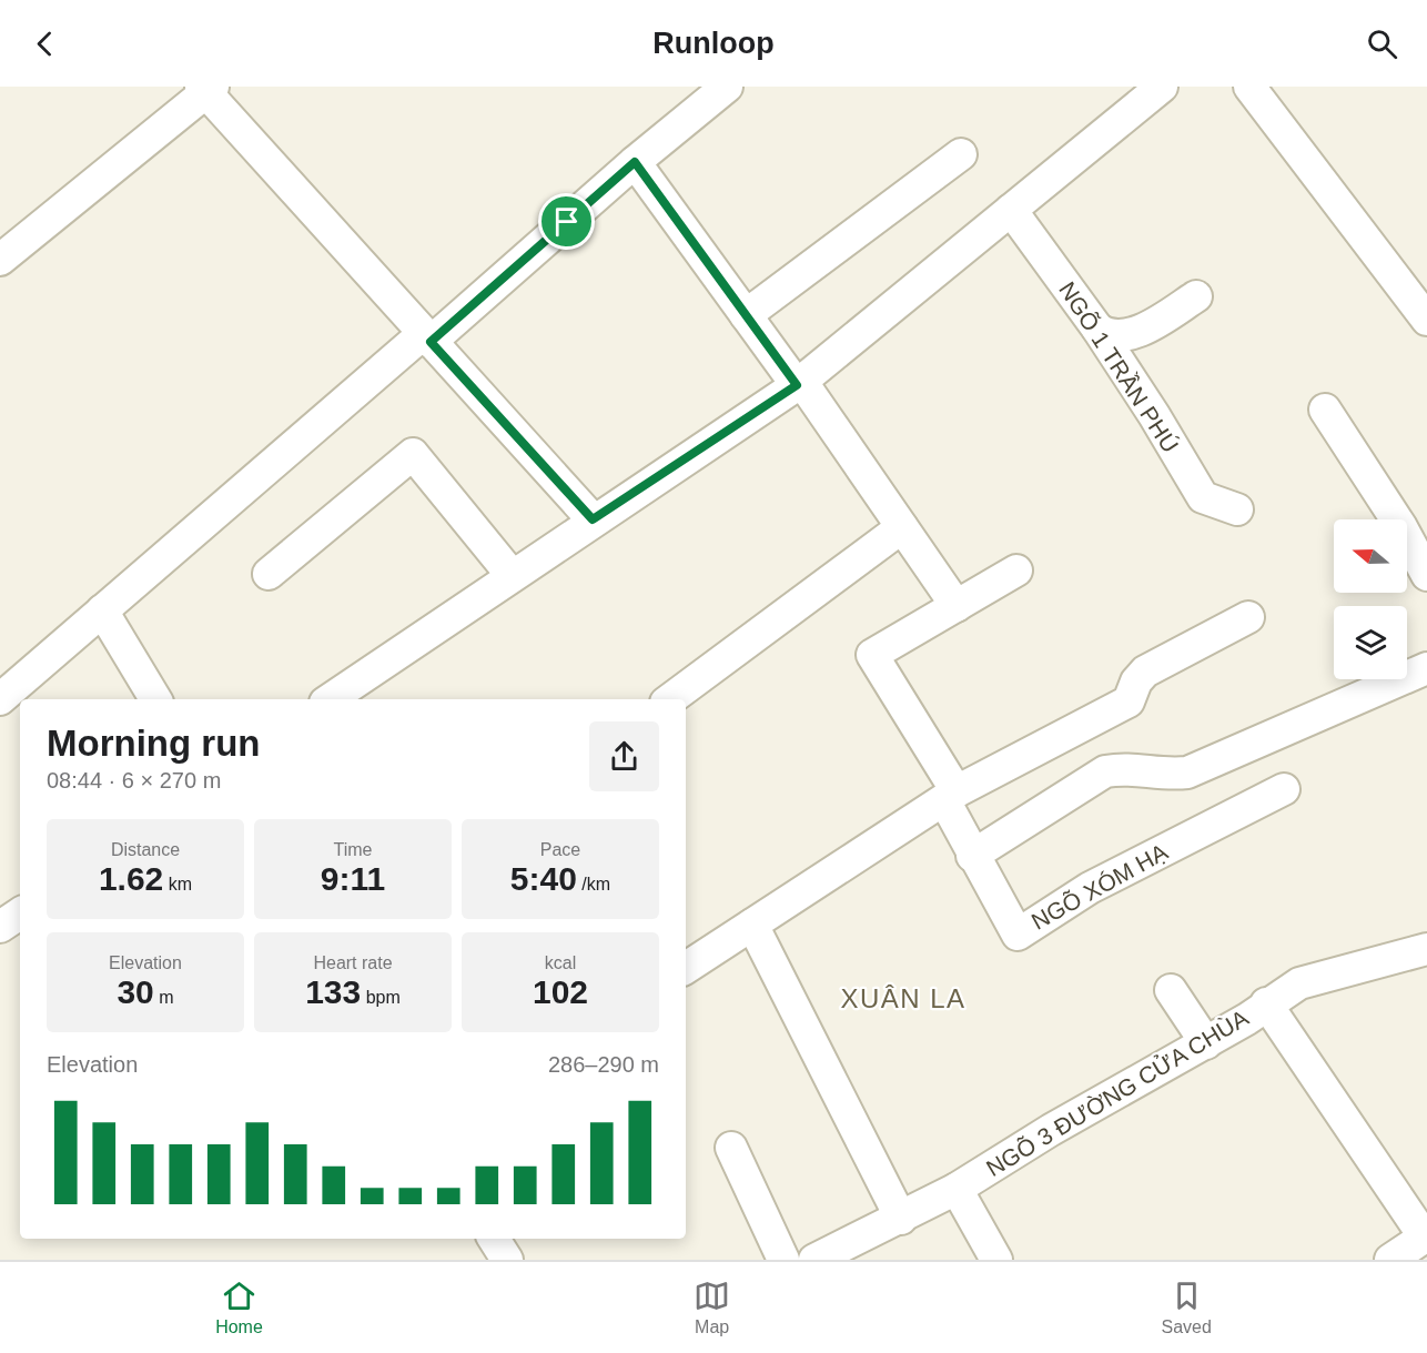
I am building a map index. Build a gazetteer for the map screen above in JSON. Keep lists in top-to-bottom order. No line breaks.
{"streets":{"street":["NGÕ 1 TRẦN PHÚ","NGÕ XÓM HẠ","NGÕ 3 ĐƯỜNG CỬA CHÙA"]},"districts":["XUÂN LA"],"north":"left","page":{"header":"Runloop","heading":["Morning run","08:44 · 6 × 270 m"],"stats":[["Distance","1.62 km"],["Time","9:11"],["Pace","5:40 /km"],["Elevation","30 m"],["Heart rate","133 bpm"],["kcal","102"]],"chart":["Elevation","286–290 m"],"tabs":["Home","Map","Saved"]}}
